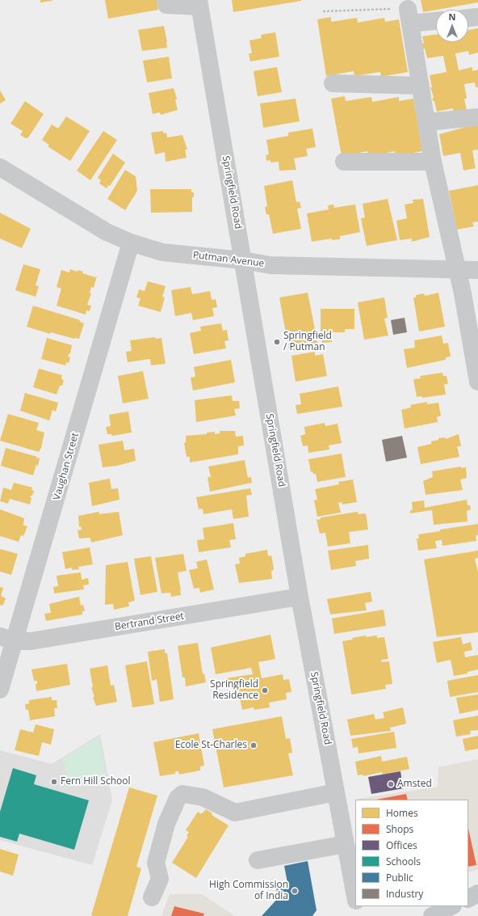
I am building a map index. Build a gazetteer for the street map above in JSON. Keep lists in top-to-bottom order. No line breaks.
{"streets":{"street":["Springfield Road","Putman Avenue","Vaughan Street","Bertrand Street"]},"crossings":[["Springfield Road","Putman Avenue"],["Springfield Road","Bertrand Street"],["Putman Avenue","Vaughan Street"],["Vaughan Street","Bertrand Street"]],"places":["Springfield / Putman","Springfield Residence","Ecole St-Charles","Fern Hill School","Amsted","High Commission of India"],"legend":["Homes","Shops","Offices","Schools","Public","Industry"],"north":"top"}
